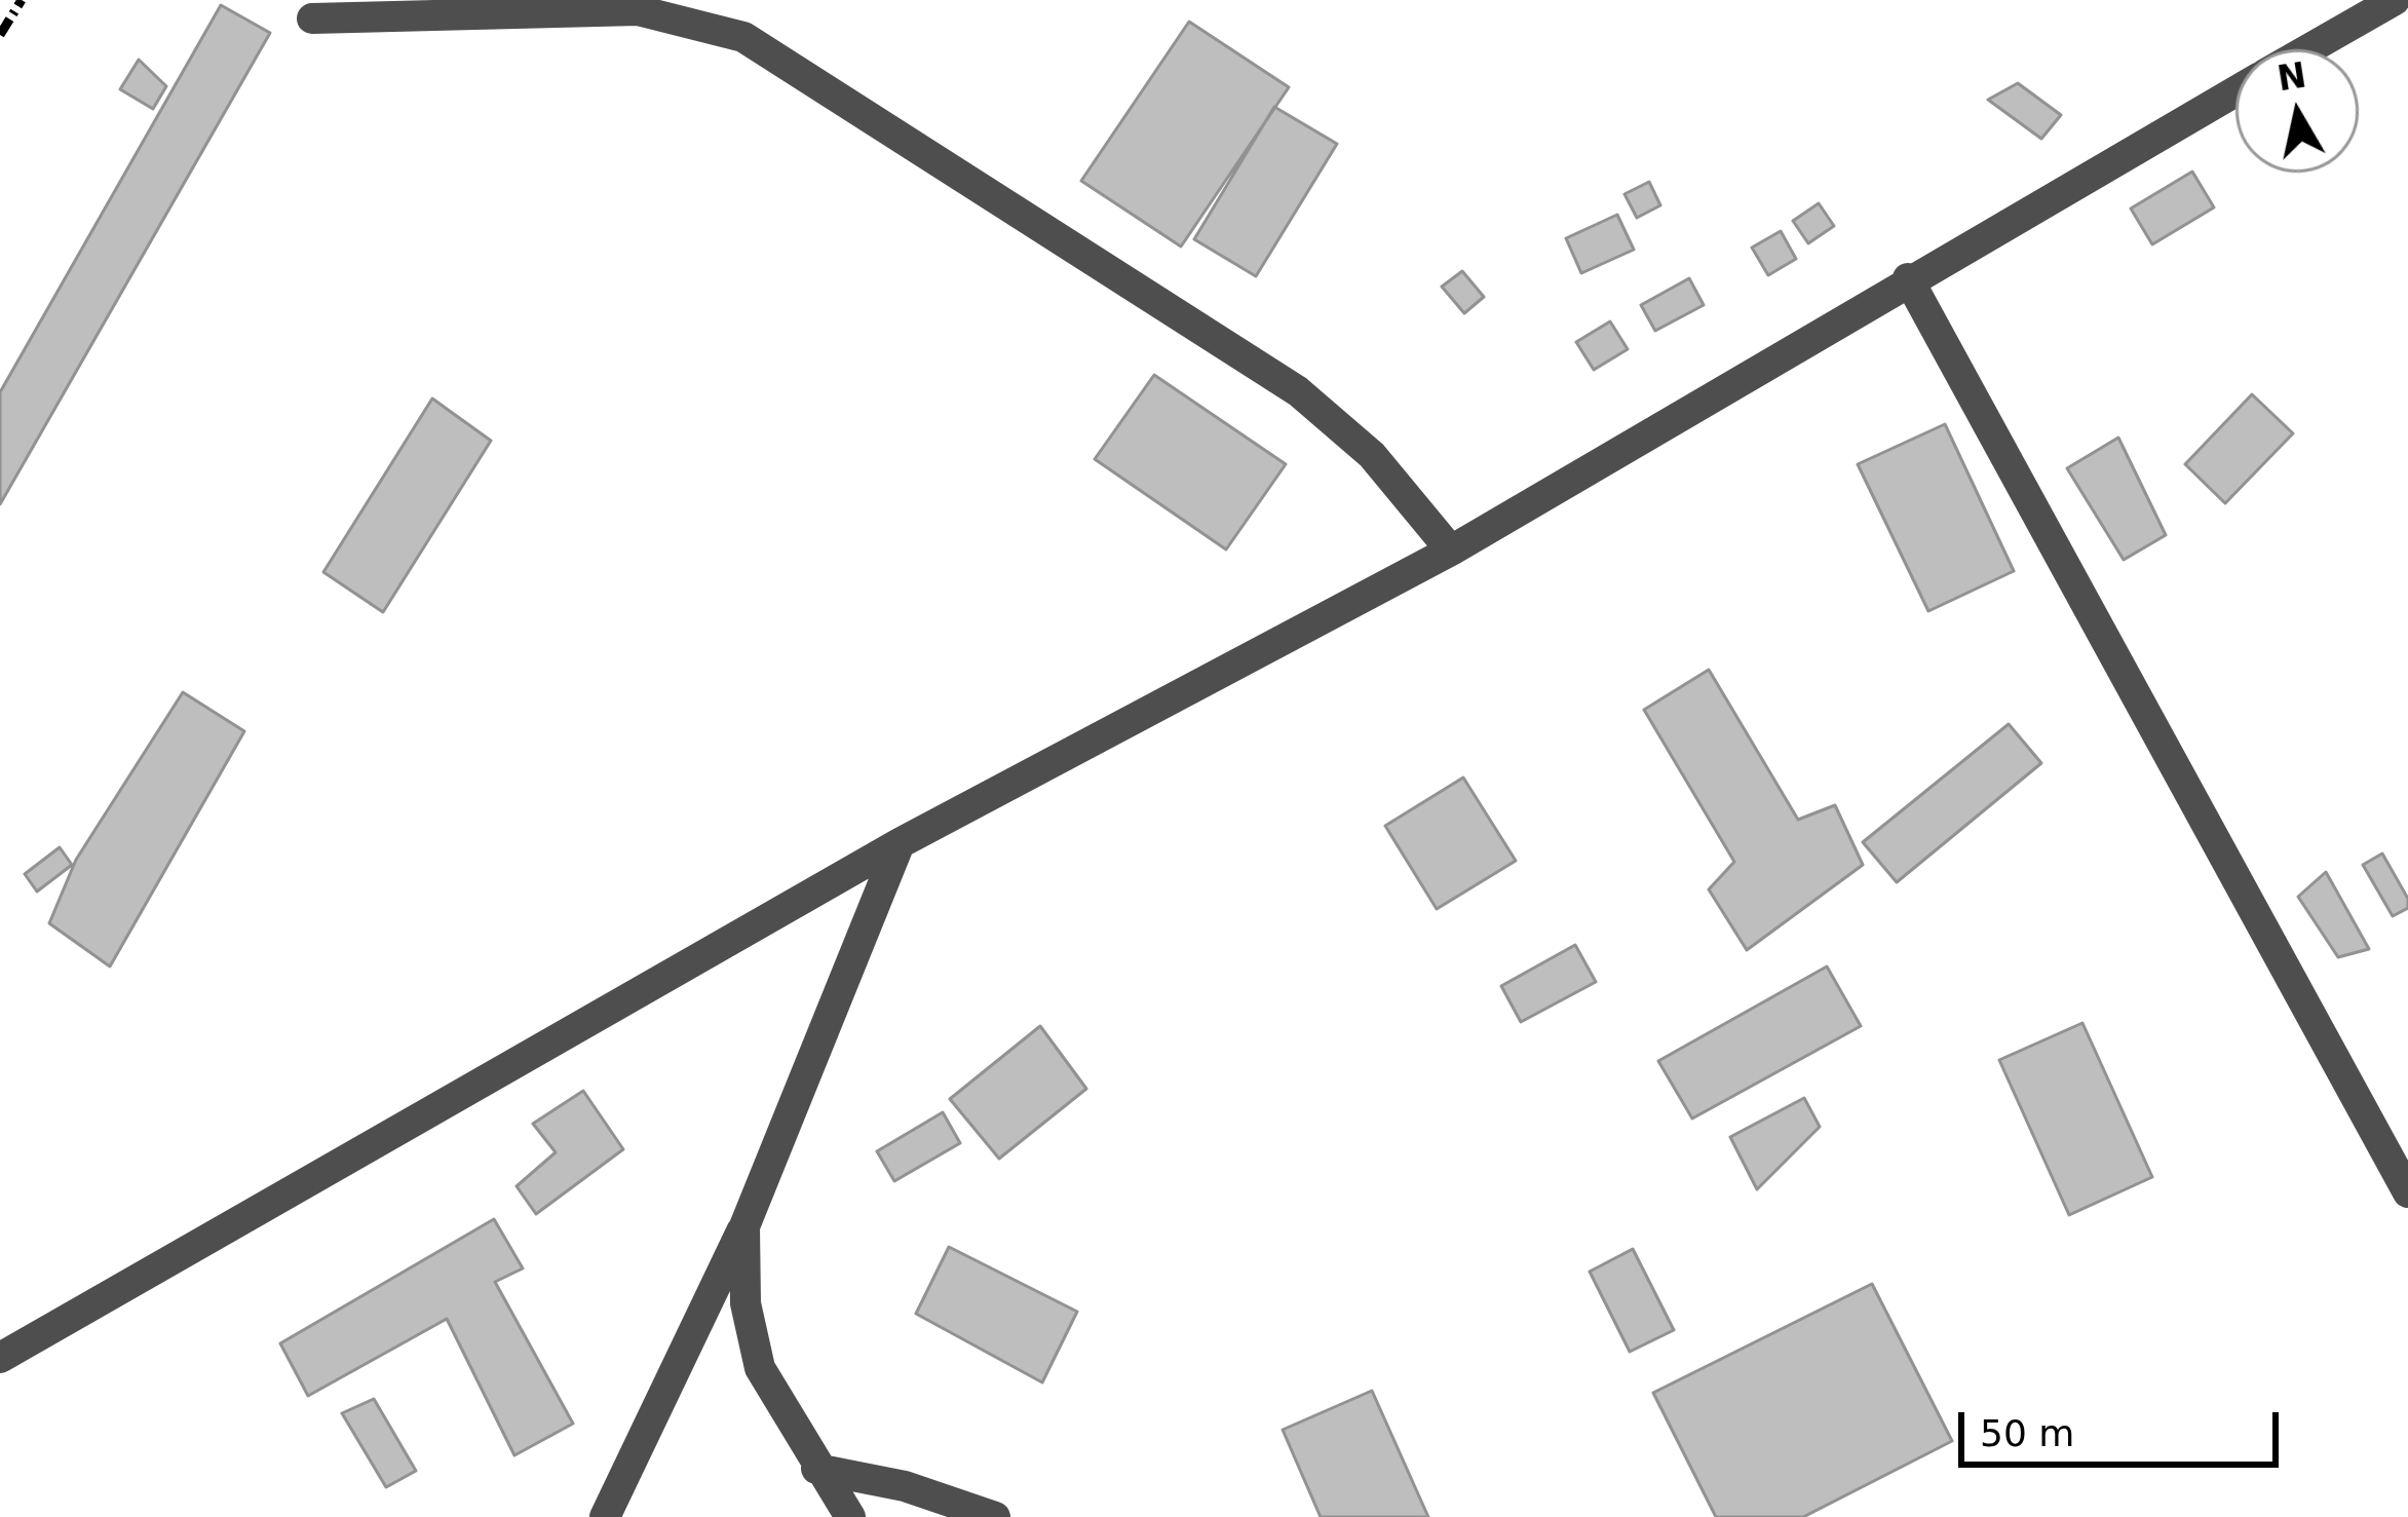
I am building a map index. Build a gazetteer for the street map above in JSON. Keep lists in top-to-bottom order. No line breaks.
{"scale_bar":"50 m","north":"top"}
